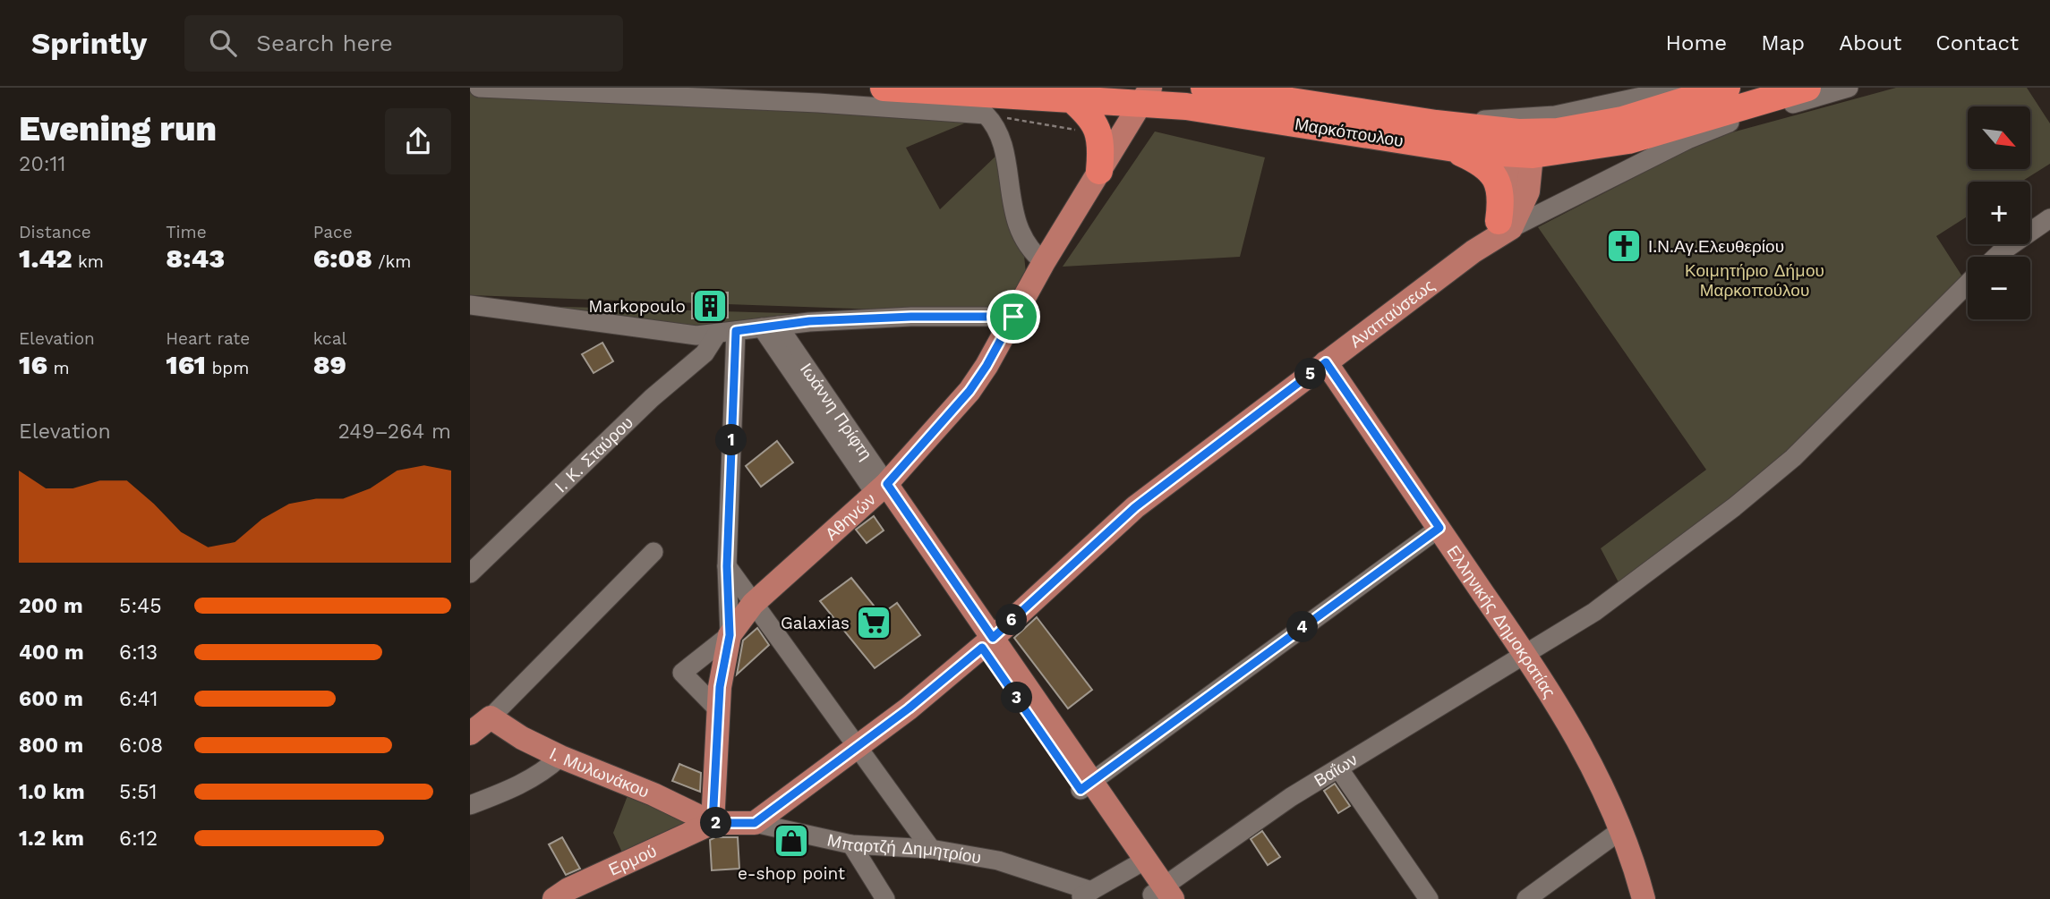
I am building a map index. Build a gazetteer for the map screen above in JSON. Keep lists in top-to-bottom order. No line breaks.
{"streets":{"highway":["Μαρκόπουλου"],"main road":["Αναπαύσεως","Ιωάννη Πρίφτη","Αθηνών","Ελληνικής Δημοκρατίας","Ι. Μυλωνάκου","Μπαρτζή Δημητρίου","Ερμού"],"street":["Ι. Κ. Σταύρου","Βαΐων"]},"crossings":[["Μαρκόπουλου","Αναπαύσεως"],["Μαρκόπουλου","Αθηνών"],["Αναπαύσεως","Ιωάννη Πρίφτη"],["Αναπαύσεως","Ελληνικής Δημοκρατίας"],["Αναπαύσεως","Μπαρτζή Δημητρίου"],["Ιωάννη Πρίφτη","Αθηνών"],["Ιωάννη Πρίφτη","Βαΐων"],["Αθηνών","Ι. Μυλωνάκου"],["Αθηνών","Μπαρτζή Δημητρίου"],["Αθηνών","Ερμού"],["Ελληνικής Δημοκρατίας","Βαΐων"],["Ι. Μυλωνάκου","Μπαρτζή Δημητρίου"],["Ι. Μυλωνάκου","Ερμού"],["Μπαρτζή Δημητρίου","Ερμού"]],"parks":["Κοιμητήριο Δήμου Μαρκοπούλου"],"places":{"church":["Ι.Ν.Αγ.Ελευθερίου"],"building":["Markopoulo"],"supermarket":["Galaxias"],"shop":["e-shop point"]},"north":"bottom right","page":{"header":"Sprintly","search":"Search here","nav":["Home","Map","About","Contact"],"heading":["Evening run","20:11"],"map_buttons":["+","−"],"stats":[["Distance","1.42 km"],["Time","8:43"],["Pace","6:08 /km"],["Elevation","16 m"],["Heart rate","161 bpm"],["kcal","89"]],"pins":["5","1","6","4","3","2"],"chart":["Elevation","249–264 m"],"list":[{"name":"200 m","note":"5:45"},{"name":"400 m","note":"6:13"},{"name":"600 m","note":"6:41"},{"name":"800 m","note":"6:08"},{"name":"1.0 km","note":"5:51"},{"name":"1.2 km","note":"6:12"}]}}
